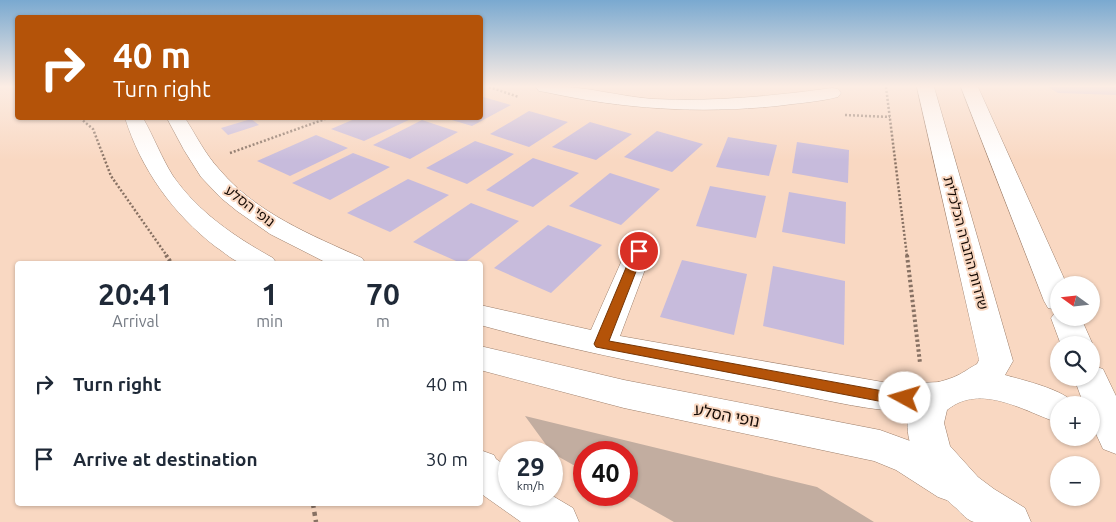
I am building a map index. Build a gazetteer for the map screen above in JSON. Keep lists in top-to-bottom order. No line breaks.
{"streets":{"street":["נופי הסלע","שדרות החברה הכלכלית"]},"north":"left","page":{"turn":["40 m","Turn right"],"eta":["20:41","Arrival","1","min","70","m"],"map_buttons":["+","−"],"list":[{"name":"Turn right","value":"40 m"},{"name":"Arrive at destination","value":"30 m"}],"speed":"29 km/h","limit":"40"}}
